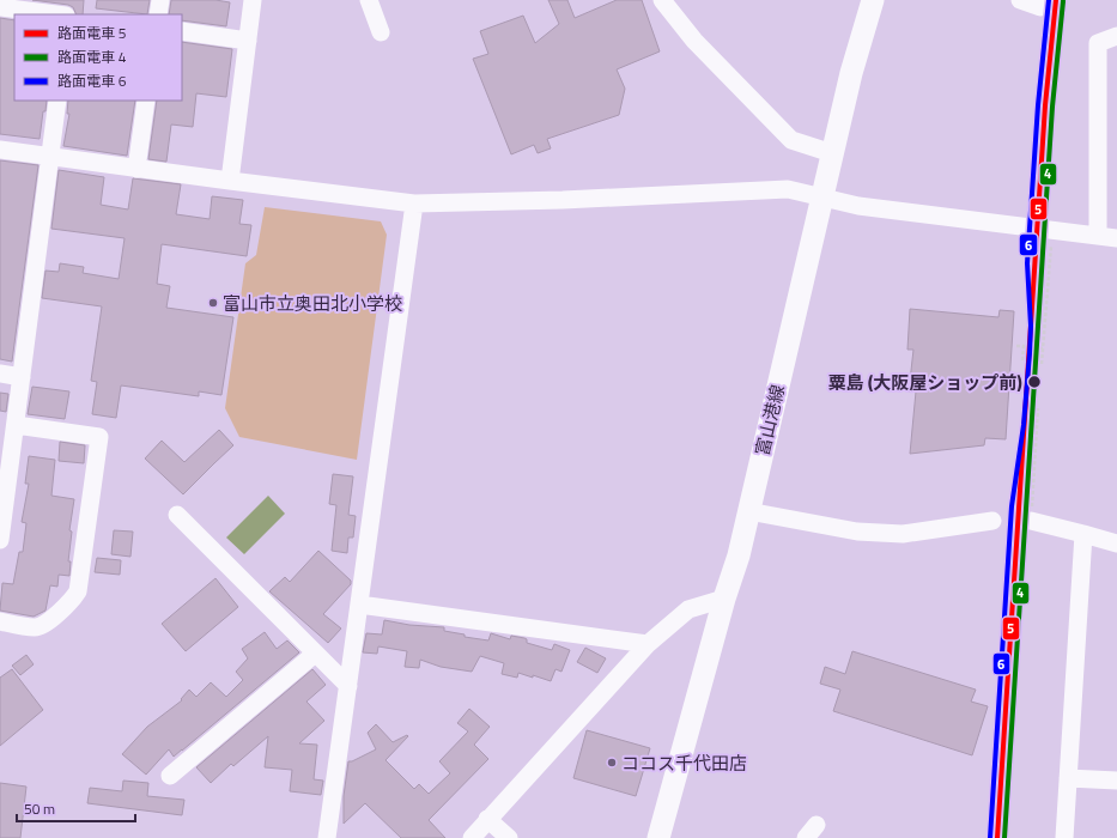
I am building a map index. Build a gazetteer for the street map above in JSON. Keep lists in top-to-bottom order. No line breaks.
{"streets":{"main road":["富山港線"]},"places":["富山市立奥田北小学校","粟島 (大阪屋ショップ前)","ココス千代田店"],"lines":["tram line 5","tram line 6","tram line 4"],"legend":["路面電車 5","路面電車 4","路面電車 6"],"scale_bar":"50 m"}
